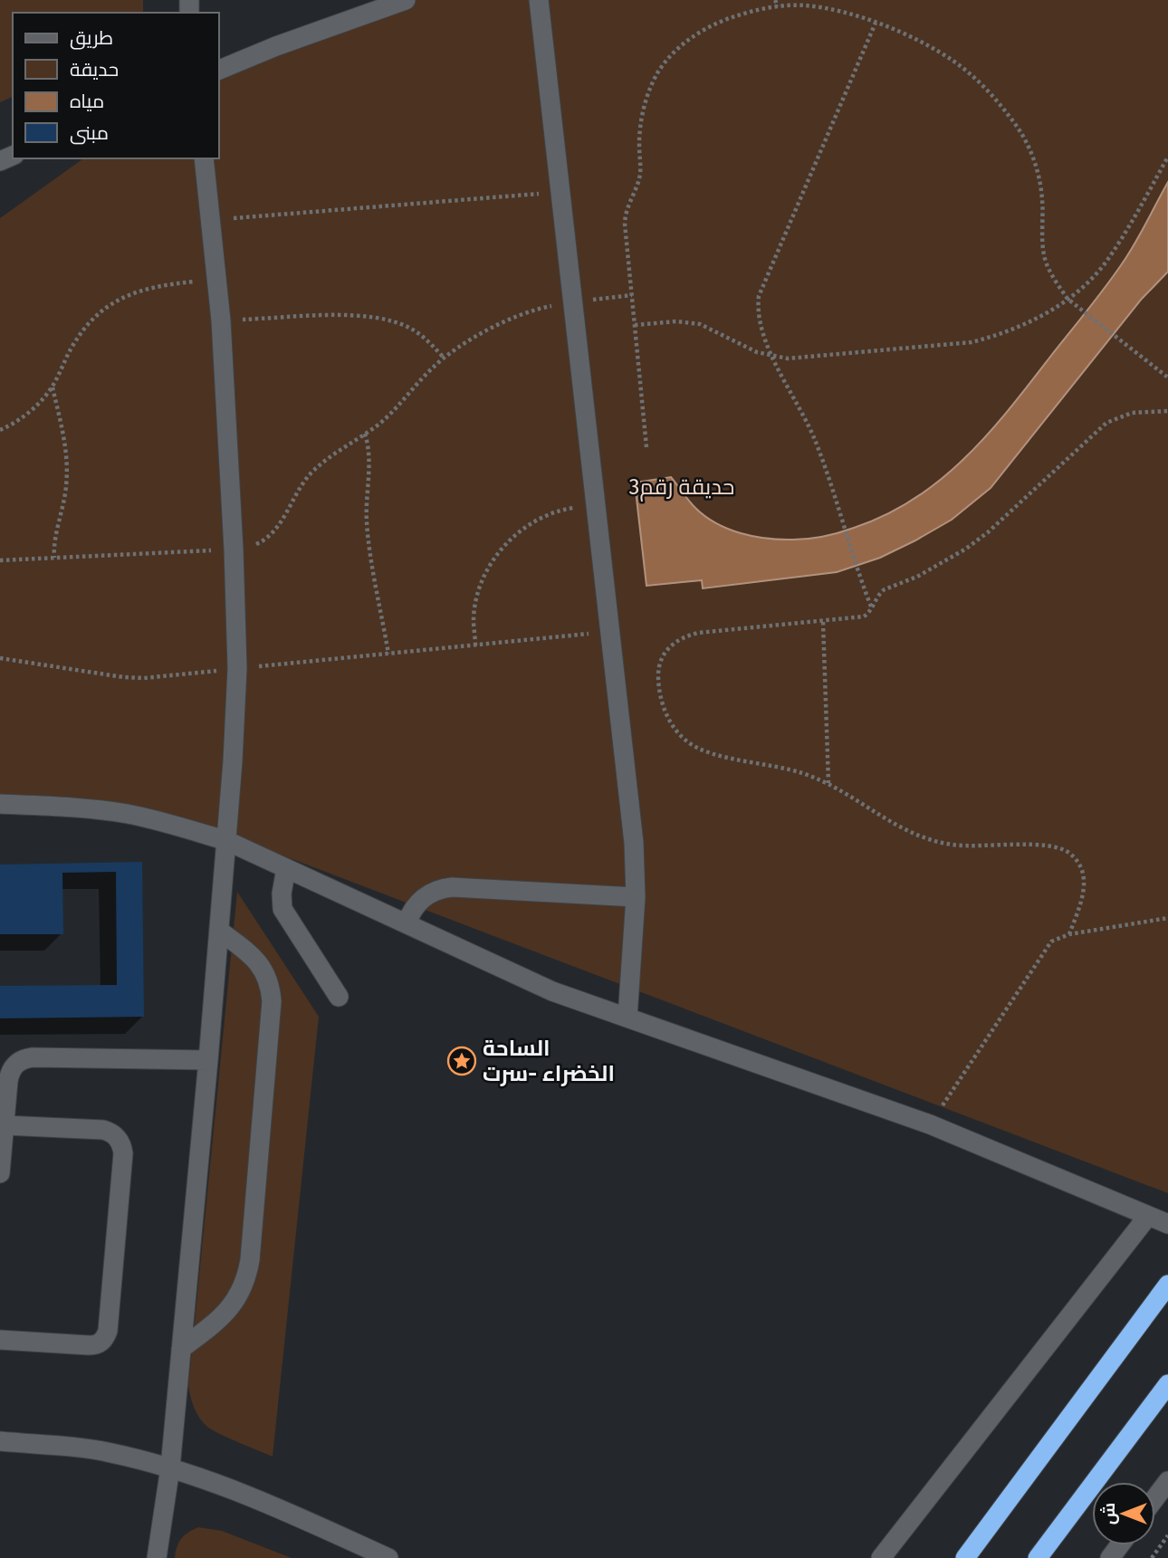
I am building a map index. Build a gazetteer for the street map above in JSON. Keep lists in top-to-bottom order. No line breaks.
{"parks":["حديقة رقم3"],"places":{"place":["الساحة الخضراء -سرت"]},"legend":["طريق","حديقة","مياه","مبنى"],"north":"left"}
